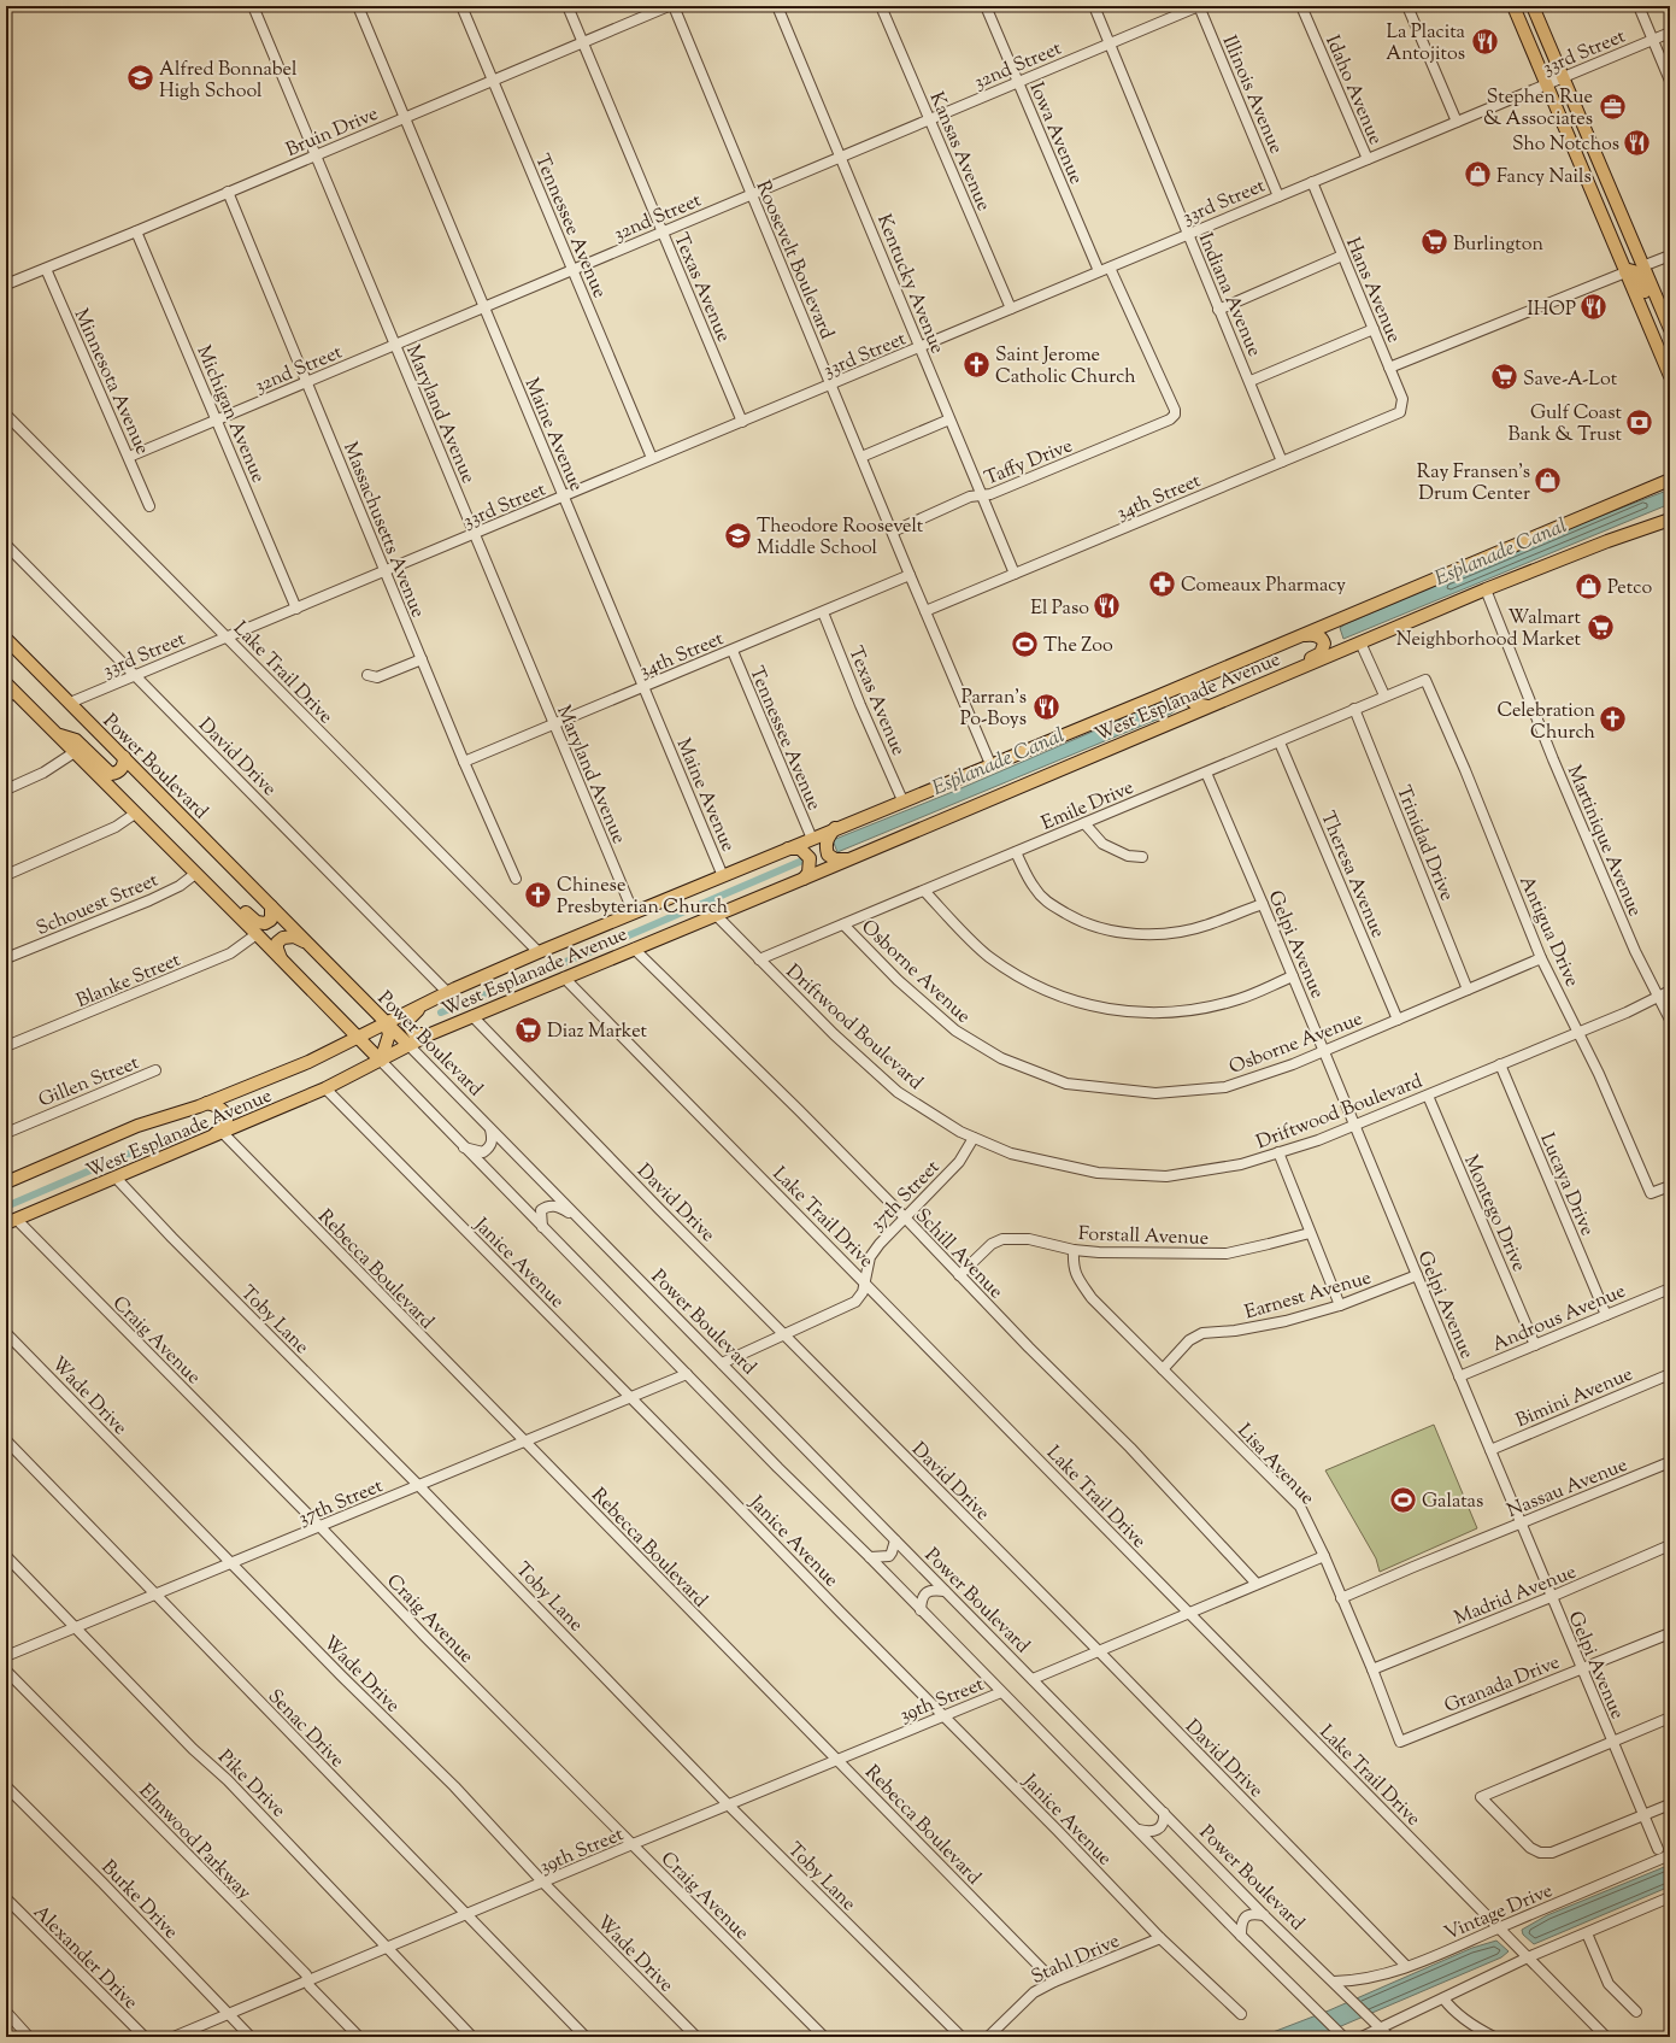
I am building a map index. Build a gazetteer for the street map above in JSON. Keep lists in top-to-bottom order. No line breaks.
{"streets":{"main road":["West Esplanade Avenue","Power Boulevard"],"street":["33rd Street","32nd Street","Idaho Avenue","Illinois Avenue","Bruin Drive","Iowa Avenue","Kansas Avenue","Tennessee Avenue","Roosevelt Boulevard","Kentucky Avenue","Texas Avenue","Hans Avenue","Indiana Avenue","Minnesota Avenue","Michigan Avenue","Maryland Avenue","Maine Avenue","Taffy Drive","34th Street","Massachusetts Avenue","Lake Trail Drive","David Drive","Emile Drive","Martinique Avenue","Trinidad Drive","Theresa Avenue","Schouest Street","Antigua Drive","Gelpi Avenue","Osborne Avenue","Blanke Street","Driftwood Boulevard","Gillen Street","Lucaya Drive","37th Street","Montego Drive","Forstall Avenue","Schill Avenue","Janice Avenue","Rebecca Boulevard","Earnest Avenue","Androus Avenue","Toby Lane","Craig Avenue","Wade Drive","Bimini Avenue","Lisa Avenue","Nassau Avenue","Madrid Avenue","Granada Drive","39th Street","Senac Drive","Pike Drive","Elmwood Parkway","Burke Drive","Vintage Drive","Alexander Drive","Stahl Drive"]},"crossings":[["33rd Street","Idaho Avenue"],["33rd Street","Illinois Avenue"],["33rd Street","Iowa Avenue"],["33rd Street","Kansas Avenue"],["33rd Street","Tennessee Avenue"],["33rd Street","Roosevelt Boulevard"],["33rd Street","Kentucky Avenue"],["33rd Street","Texas Avenue"],["33rd Street","Hans Avenue"],["33rd Street","Indiana Avenue"],["33rd Street","Michigan Avenue"],["33rd Street","Maryland Avenue"],["33rd Street","Maine Avenue"],["33rd Street","Taffy Drive"],["33rd Street","Massachusetts Avenue"],["33rd Street","Lake Trail Drive"],["33rd Street","David Drive"],["33rd Street","Power Boulevard"],["32nd Street","Illinois Avenue"],["32nd Street","Iowa Avenue"],["32nd Street","Kansas Avenue"],["32nd Street","Tennessee Avenue"],["32nd Street","Roosevelt Boulevard"],["32nd Street","Kentucky Avenue"],["32nd Street","Texas Avenue"],["32nd Street","Indiana Avenue"],["32nd Street","Minnesota Avenue"],["32nd Street","Michigan Avenue"],["32nd Street","Maryland Avenue"],["32nd Street","Maine Avenue"],["32nd Street","Massachusetts Avenue"],["Bruin Drive","Tennessee Avenue"],["Bruin Drive","Texas Avenue"],["Bruin Drive","Minnesota Avenue"],["Bruin Drive","Michigan Avenue"],["Bruin Drive","Maryland Avenue"],["Bruin Drive","Maine Avenue"],["Bruin Drive","Massachusetts Avenue"],["Tennessee Avenue","34th Street"],["Tennessee Avenue","West Esplanade Avenue"],["Roosevelt Boulevard","Taffy Drive"],["Roosevelt Boulevard","34th Street"],["Roosevelt Boulevard","West Esplanade Avenue"],["Kentucky Avenue","Taffy Drive"],["Kentucky Avenue","34th Street"],["Texas Avenue","34th Street"],["Texas Avenue","West Esplanade Avenue"],["Hans Avenue","34th Street"],["Indiana Avenue","34th Street"],["Maryland Avenue","34th Street"],["Maryland Avenue","West Esplanade Avenue"],["Maine Avenue","34th Street"],["Maine Avenue","West Esplanade Avenue"],["34th Street","Massachusetts Avenue"],["Lake Trail Drive","West Esplanade Avenue"],["Lake Trail Drive","37th Street"],["Lake Trail Drive","Vintage Drive"],["West Esplanade Avenue","David Drive"],["West Esplanade Avenue","Power Boulevard"],["West Esplanade Avenue","Martinique Avenue"],["West Esplanade Avenue","Driftwood Boulevard"],["West Esplanade Avenue","Schill Avenue"],["West Esplanade Avenue","Janice Avenue"],["West Esplanade Avenue","Rebecca Boulevard"],["West Esplanade Avenue","Toby Lane"],["West Esplanade Avenue","Craig Avenue"],["David Drive","37th Street"],["David Drive","Vintage Drive"],["Power Boulevard","37th Street"],["Power Boulevard","Vintage Drive"],["Emile Drive","Trinidad Drive"],["Emile Drive","Theresa Avenue"],["Emile Drive","Antigua Drive"],["Emile Drive","Gelpi Avenue"],["Emile Drive","Osborne Avenue"],["Emile Drive","Driftwood Boulevard"],["Martinique Avenue","Driftwood Boulevard"],["Trinidad Drive","Osborne Avenue"],["Theresa Avenue","Osborne Avenue"],["Antigua Drive","Osborne Avenue"],["Antigua Drive","Driftwood Boulevard"],["Gelpi Avenue","Osborne Avenue"],["Gelpi Avenue","Driftwood Boulevard"],["Gelpi Avenue","Earnest Avenue"],["Gelpi Avenue","Androus Avenue"],["Gelpi Avenue","Bimini Avenue"],["Gelpi Avenue","Nassau Avenue"],["Gelpi Avenue","Madrid Avenue"],["Gelpi Avenue","Granada Drive"],["Driftwood Boulevard","Lucaya Drive"],["Driftwood Boulevard","37th Street"],["Driftwood Boulevard","Montego Drive"],["Lucaya Drive","Androus Avenue"],["37th Street","Schill Avenue"],["37th Street","Janice Avenue"],["37th Street","Rebecca Boulevard"],["37th Street","Toby Lane"],["37th Street","Craig Avenue"],["37th Street","Wade Drive"],["37th Street","Senac Drive"],["37th Street","Pike Drive"],["Montego Drive","Androus Avenue"],["Forstall Avenue","Schill Avenue"],["Forstall Avenue","Lisa Avenue"],["Janice Avenue","39th Street"],["Janice Avenue","Stahl Drive"],["Rebecca Boulevard","39th Street"],["Rebecca Boulevard","Stahl Drive"],["Earnest Avenue","Lisa Avenue"],["Toby Lane","39th Street"],["Craig Avenue","39th Street"],["Wade Drive","39th Street"],["Lisa Avenue","Nassau Avenue"],["Lisa Avenue","Madrid Avenue"],["Lisa Avenue","Granada Drive"],["39th Street","Senac Drive"],["39th Street","Pike Drive"],["39th Street","Elmwood Parkway"],["39th Street","Burke Drive"]],"water":["Esplanade Canal"],"places":{"restaurant":["La Placita Antojitos","Sho Notchos","IHOP","El Paso","Parran's Po-Boys"],"school or university":["Alfred Bonnabel High School","Theodore Roosevelt Middle School"],"office":["Stephen Rue & Associates"],"shop":["Fancy Nails","Ray Fransen's Drum Center","Petco"],"supermarket":["Burlington","Save-A-Lot","Walmart Neighborhood Market","Diaz Market"],"church":["Saint Jerome Catholic Church","Celebration Church","Chinese Presbyterian Church"],"bank":["Gulf Coast Bank & Trust"],"pharmacy":["Comeaux Pharmacy"],"sports":["The Zoo","Galatas"]}}
